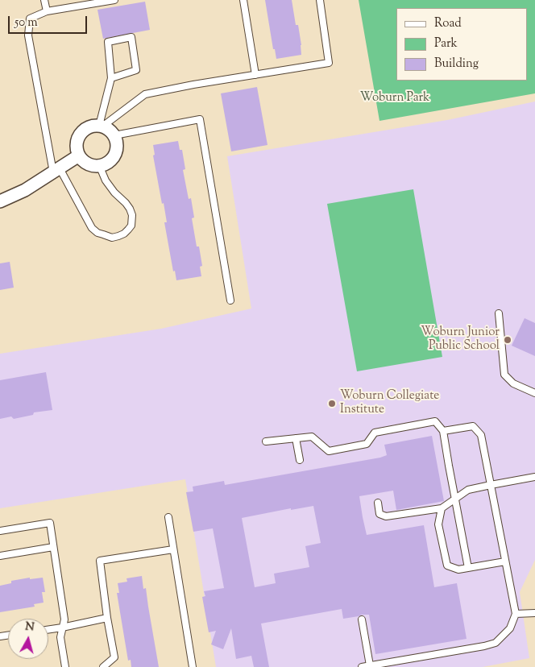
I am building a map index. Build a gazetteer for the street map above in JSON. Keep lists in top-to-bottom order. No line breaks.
{"parks":["Woburn Park"],"places":["Woburn Junior Public School","Woburn Collegiate Institute"],"legend":["Road","Park","Building"],"scale_bar":"50 m","north":"top"}
